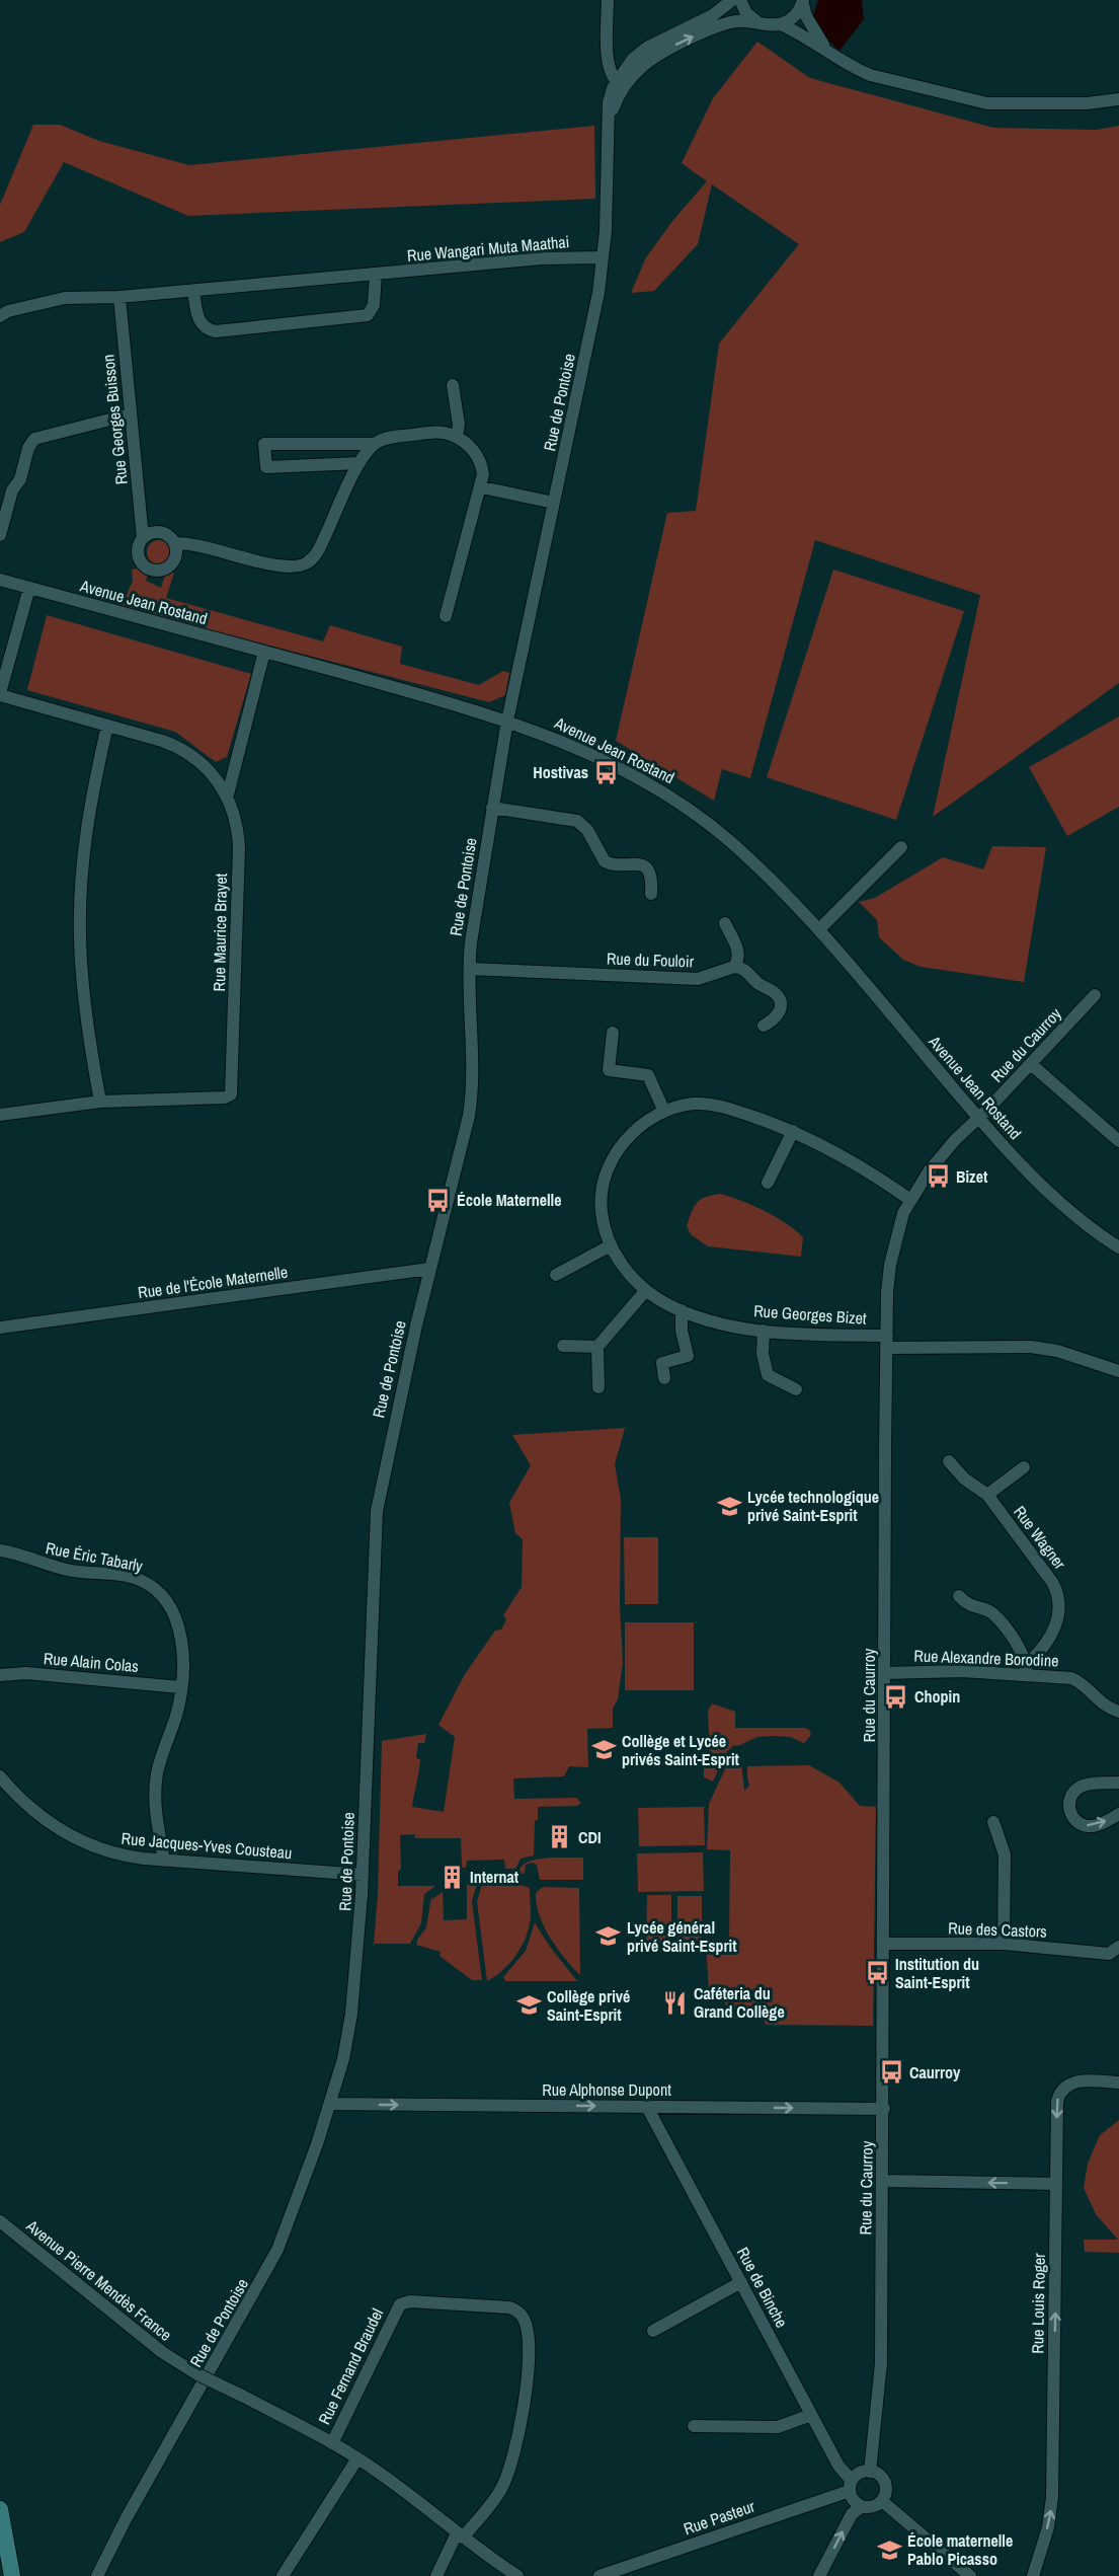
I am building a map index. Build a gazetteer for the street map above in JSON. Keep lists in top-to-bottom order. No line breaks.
{"streets":{"street":["Rue Wangari Muta Maathai","Rue de Pontoise","Rue Georges Buisson","Avenue Jean Rostand","Rue Maurice Brayet","Rue du Fouloir","Rue du Caurroy","Rue de l'École Maternelle","Rue Georges Bizet","Rue Wagner","Rue Éric Tabarly","Rue Alexandre Borodine","Rue Alain Colas","Rue Jacques-Yves Cousteau","Rue des Castors","Rue Alphonse Dupont","Avenue Pierre Mendès France","Rue de Binche","Rue Louis Roger","Rue Fernand Braudel","Rue Pasteur"]},"crossings":[["Rue Wangari Muta Maathai","Rue de Pontoise"],["Rue Wangari Muta Maathai","Rue Georges Buisson"],["Rue de Pontoise","Avenue Jean Rostand"],["Rue de Pontoise","Rue du Fouloir"],["Rue de Pontoise","Rue de l'École Maternelle"],["Rue de Pontoise","Rue Jacques-Yves Cousteau"],["Rue de Pontoise","Rue Alphonse Dupont"],["Avenue Jean Rostand","Rue Maurice Brayet"],["Avenue Jean Rostand","Rue du Caurroy"],["Rue du Caurroy","Rue Georges Bizet"],["Rue du Caurroy","Rue Alexandre Borodine"],["Rue du Caurroy","Rue des Castors"],["Rue du Caurroy","Rue Alphonse Dupont"],["Rue du Caurroy","Rue de Binche"],["Rue du Caurroy","Rue Pasteur"],["Rue Wagner","Rue Alexandre Borodine"],["Rue Éric Tabarly","Rue Alain Colas"],["Rue Éric Tabarly","Rue Jacques-Yves Cousteau"],["Rue Alphonse Dupont","Rue de Binche"],["Avenue Pierre Mendès France","Rue Fernand Braudel"],["Rue de Binche","Rue Pasteur"]],"one_way":["Rue Alphonse Dupont"],"places":{"bus stop":["Hostivas","Bizet","École Maternelle","Chopin","Institution du Saint-Esprit","Caurroy"],"school or university":["Lycée technologique privé Saint-Esprit","Collège et Lycée privés Saint-Esprit","Lycée général privé Saint-Esprit","Collège privé Saint-Esprit","École maternelle Pablo Picasso"],"building":["CDI","Internat"],"restaurant":["Caféteria du Grand Collège"]}}
